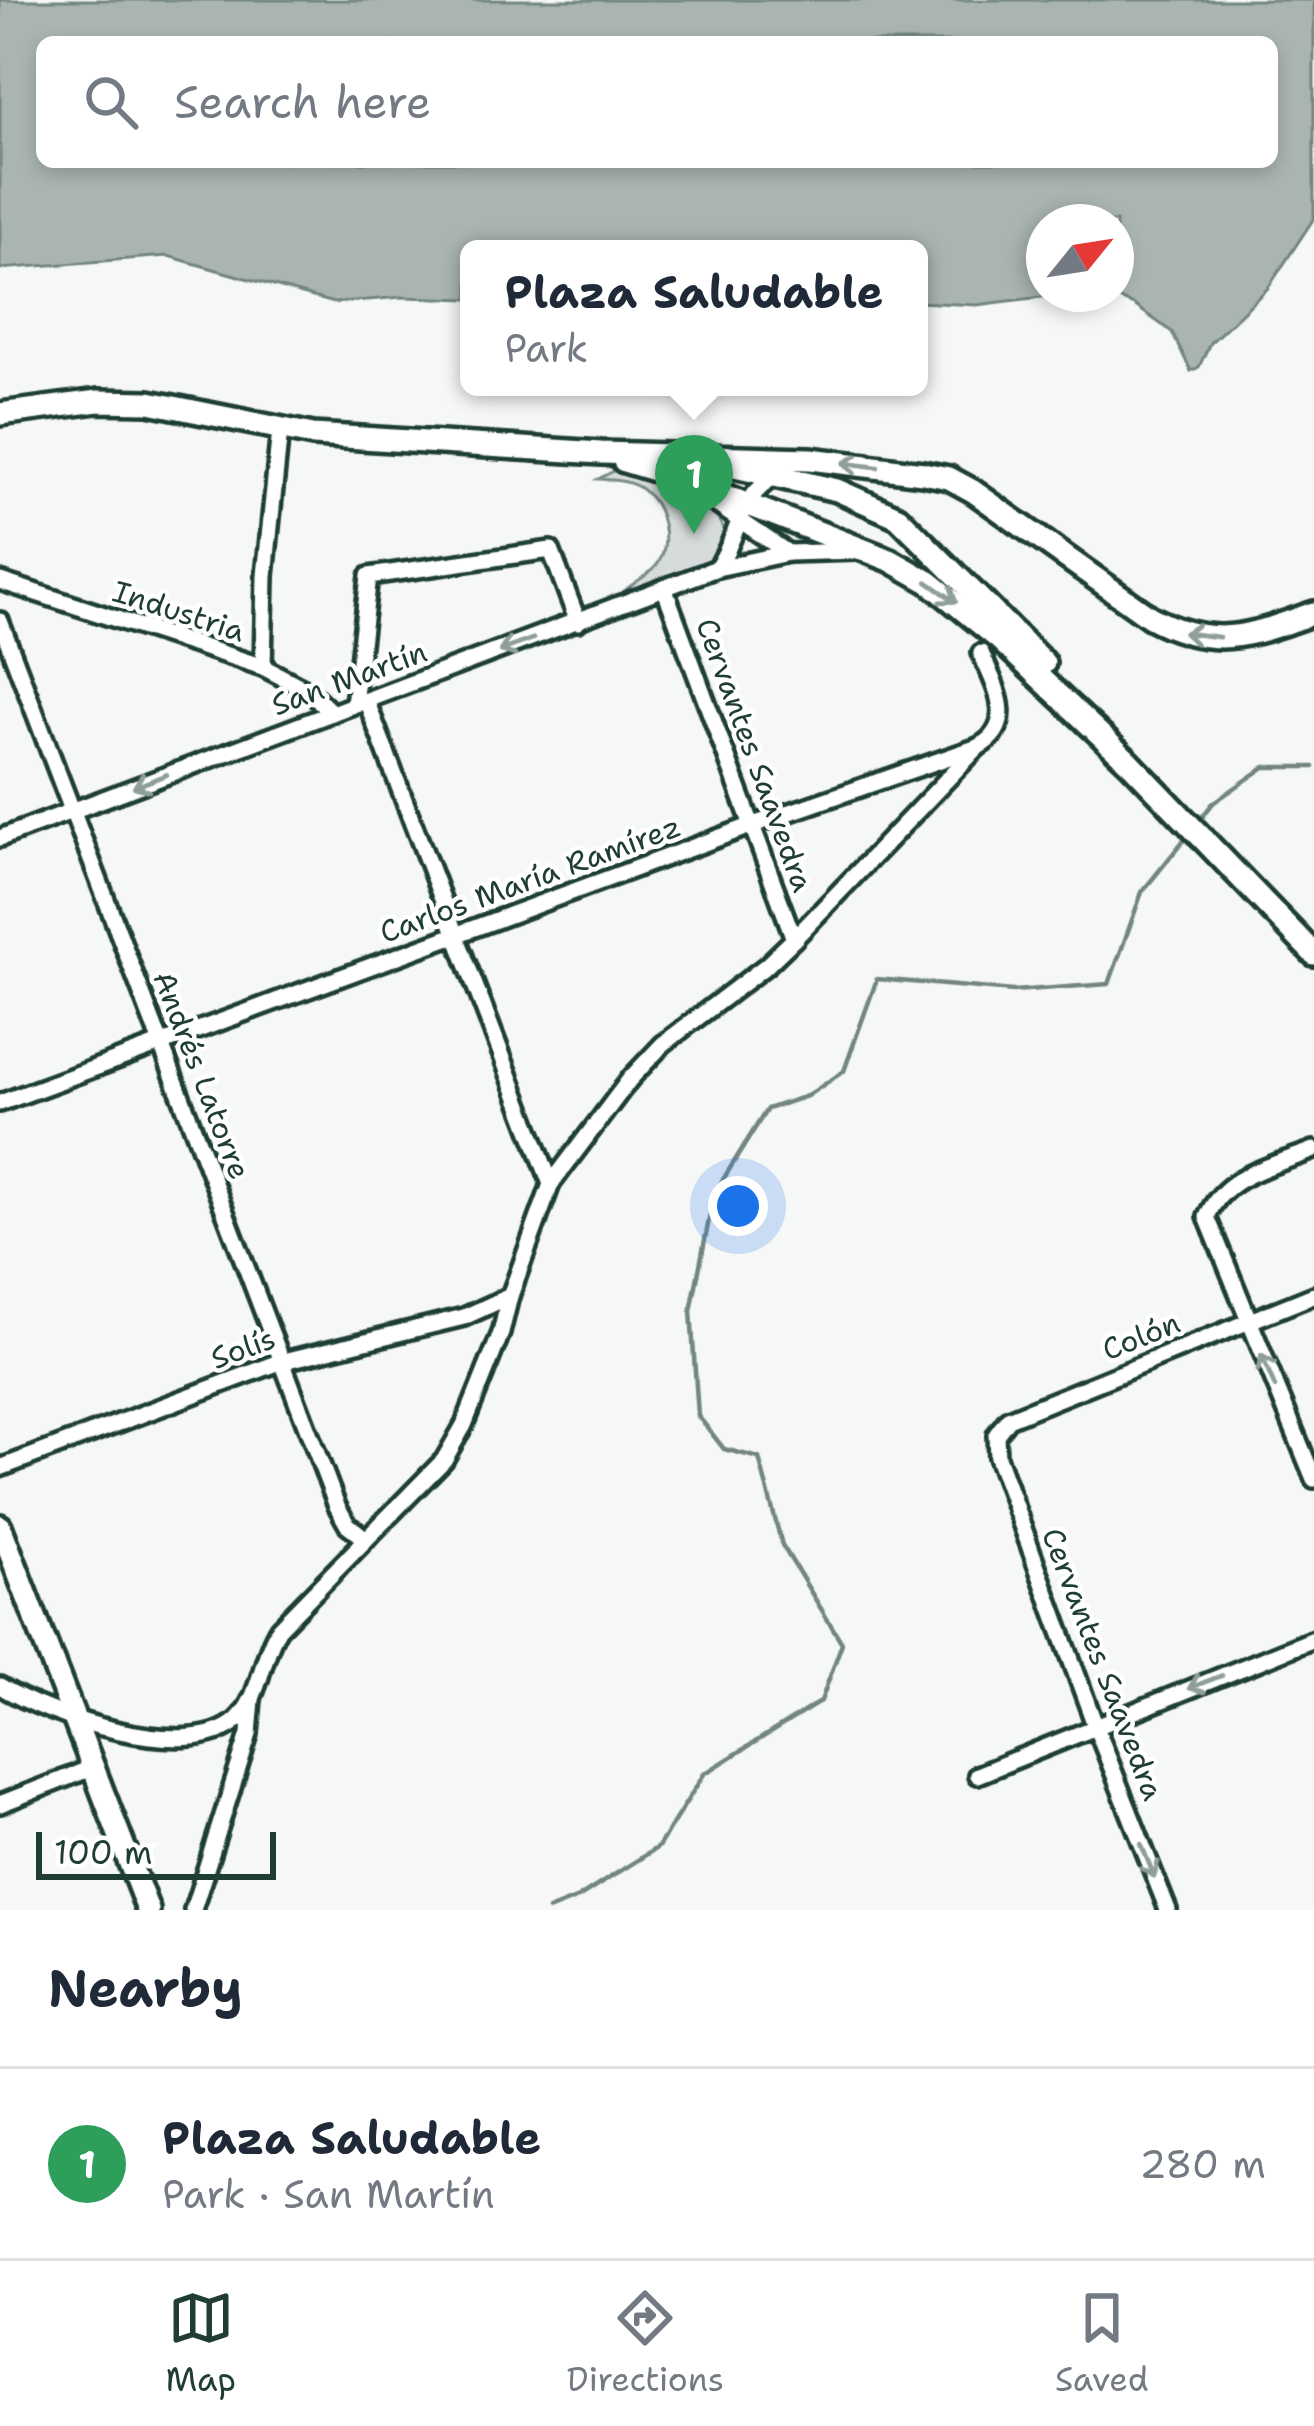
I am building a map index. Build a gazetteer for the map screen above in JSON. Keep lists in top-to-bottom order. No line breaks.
{"streets":{"street":["Industria","San Martín","Cervantes Saavedra","Carlos María Ramírez","Andrés Latorre","Colón","Solís"]},"crossings":[["Industria","San Martín"],["San Martín","Cervantes Saavedra"],["San Martín","Andrés Latorre"],["Cervantes Saavedra","Carlos María Ramírez"],["Cervantes Saavedra","Colón"],["Carlos María Ramírez","Andrés Latorre"],["Andrés Latorre","Solís"]],"one_way":["San Martín"],"scale_bar":"100 m","north":"top right","page":{"search":"Search here","popup":["Plaza Saludable","Park"],"pins":"1","scale":"100 m","heading":"Nearby","list":[{"mark":"1","name":"Plaza Saludable","note":"Park · San Martín","value":"280 m"}],"nav":["Map","Directions","Saved"]}}
